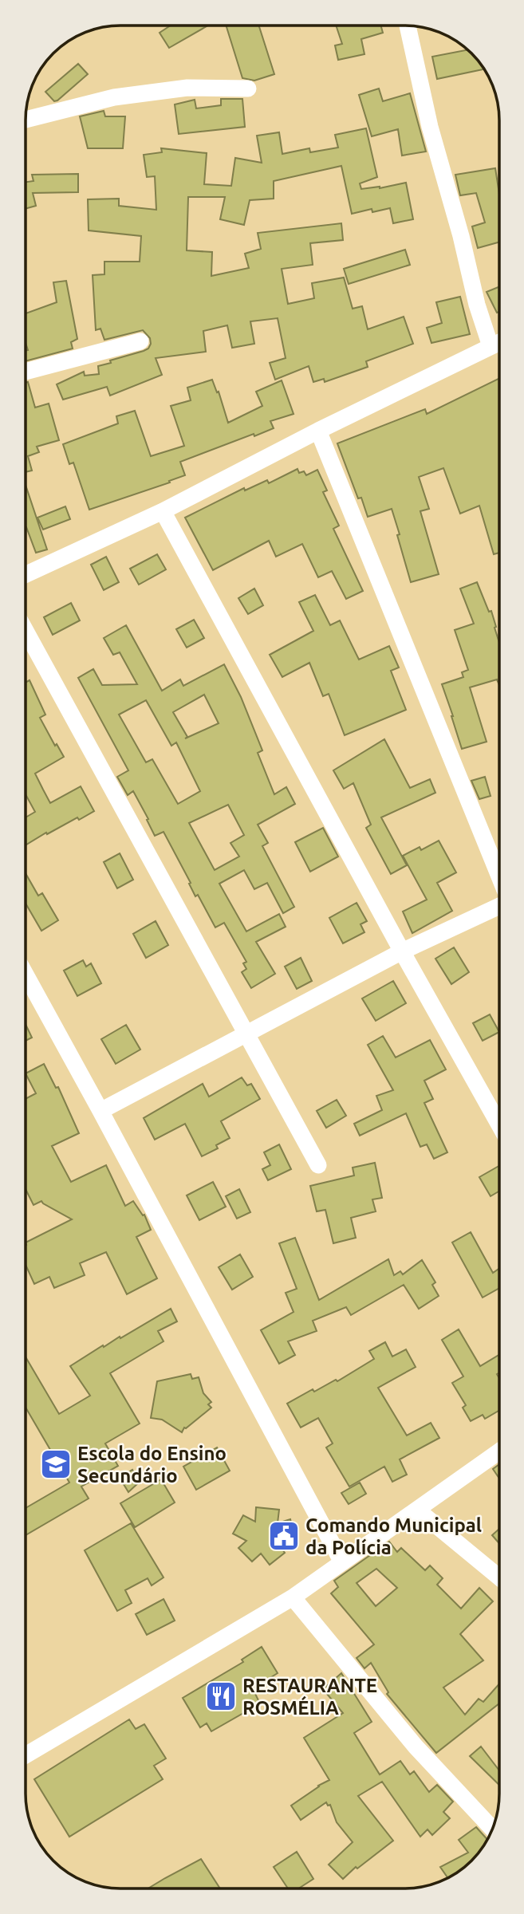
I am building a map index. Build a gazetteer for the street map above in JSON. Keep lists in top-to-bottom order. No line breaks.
{"places":{"school or university":["Escola do Ensino Secundário"],"public building":["Comando Municipal da Polícia"],"restaurant":["RESTAURANTE ROSMÉLIA"]}}
